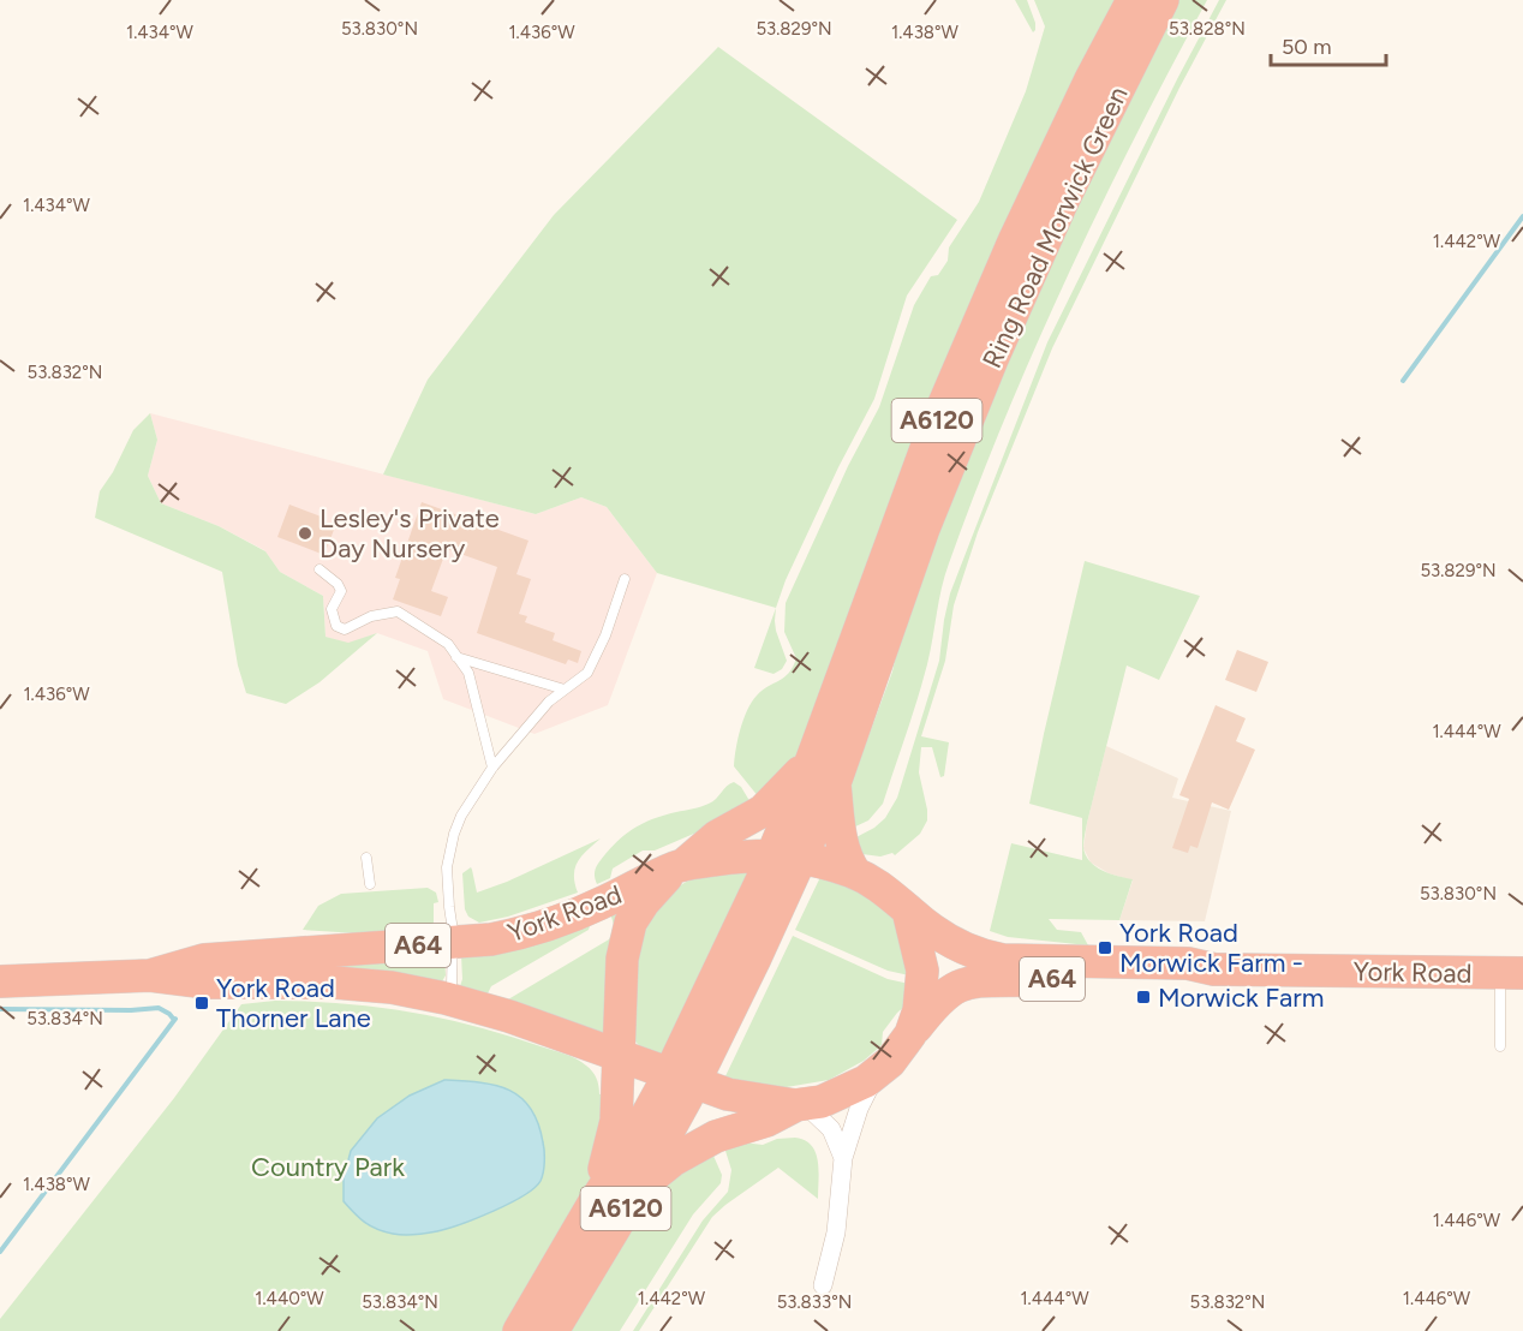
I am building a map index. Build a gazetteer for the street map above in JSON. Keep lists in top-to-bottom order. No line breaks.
{"streets":{"highway":["Ring Road Morwick Green","A6120","York Road","A64"]},"crossings":[["Ring Road Morwick Green","A6120"],["Ring Road Morwick Green","York Road"],["A6120","York Road"]],"parks":["Country Park"],"places":{"other":["Lesley's Private Day Nursery"],"transit":["York Road Morwick Farm -","Morwick Farm","York Road Thorner Lane"]},"scale_bar":"50 m","coordinates":["53.830°N","53.829°N","53.828°N","1.434°W","1.436°W","1.438°W","1.442°W","53.832°N","1.444°W","53.834°N","1.446°W","1.440°W","53.833°N"]}
